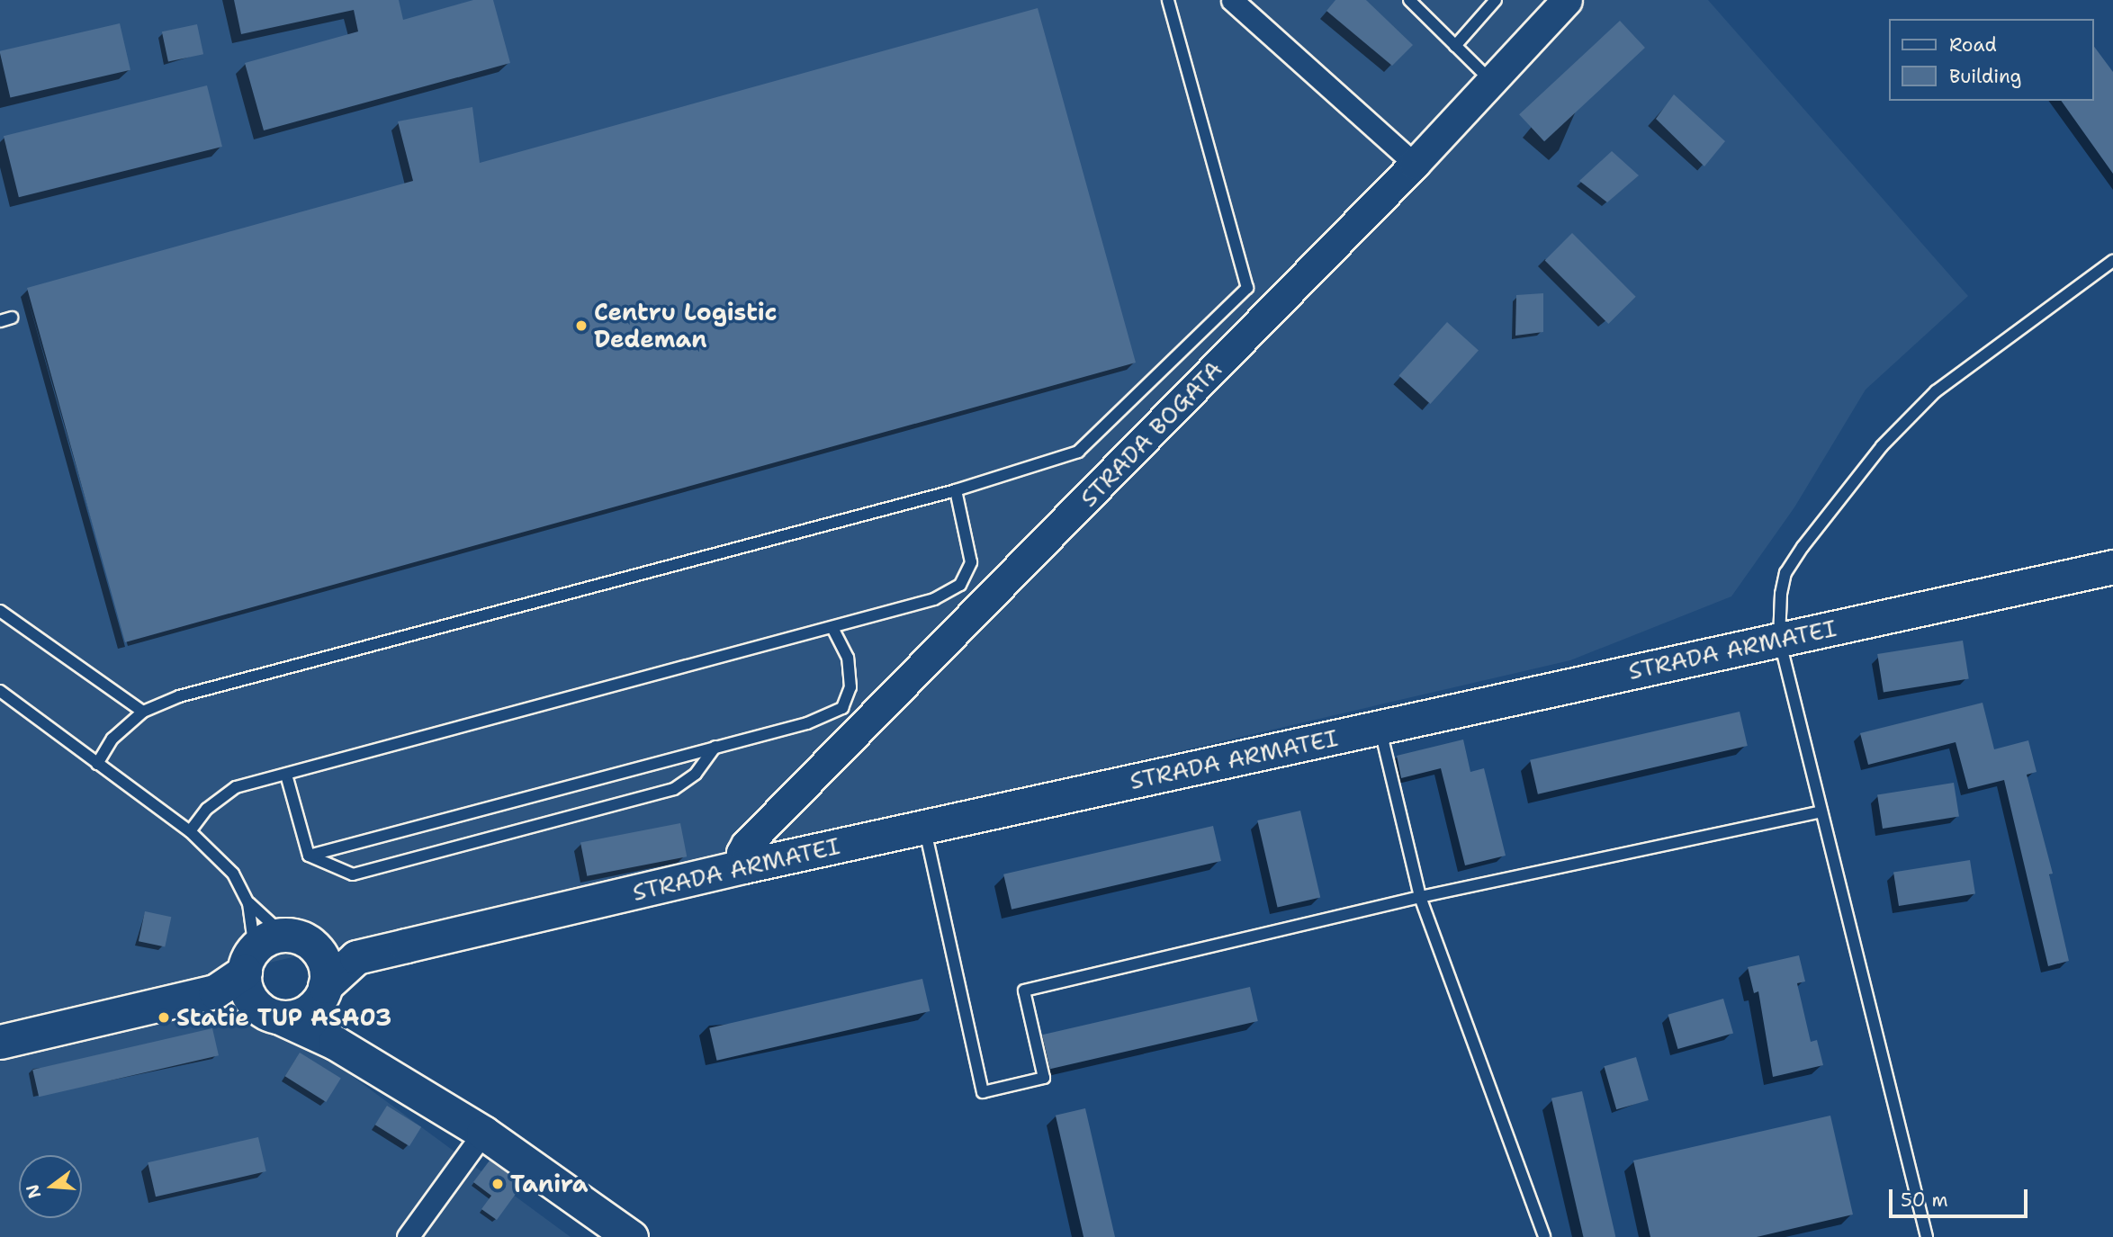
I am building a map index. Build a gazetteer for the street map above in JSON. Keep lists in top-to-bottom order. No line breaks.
{"streets":{"main road":["STRADA BOGATA","STRADA ARMATEI"]},"crossings":[["STRADA BOGATA","STRADA ARMATEI"]],"places":["Centru Logistic Dedeman","Statie TUP ASA03","Tanira"],"legend":["Road","Building"],"scale_bar":"50 m","north":"left"}
